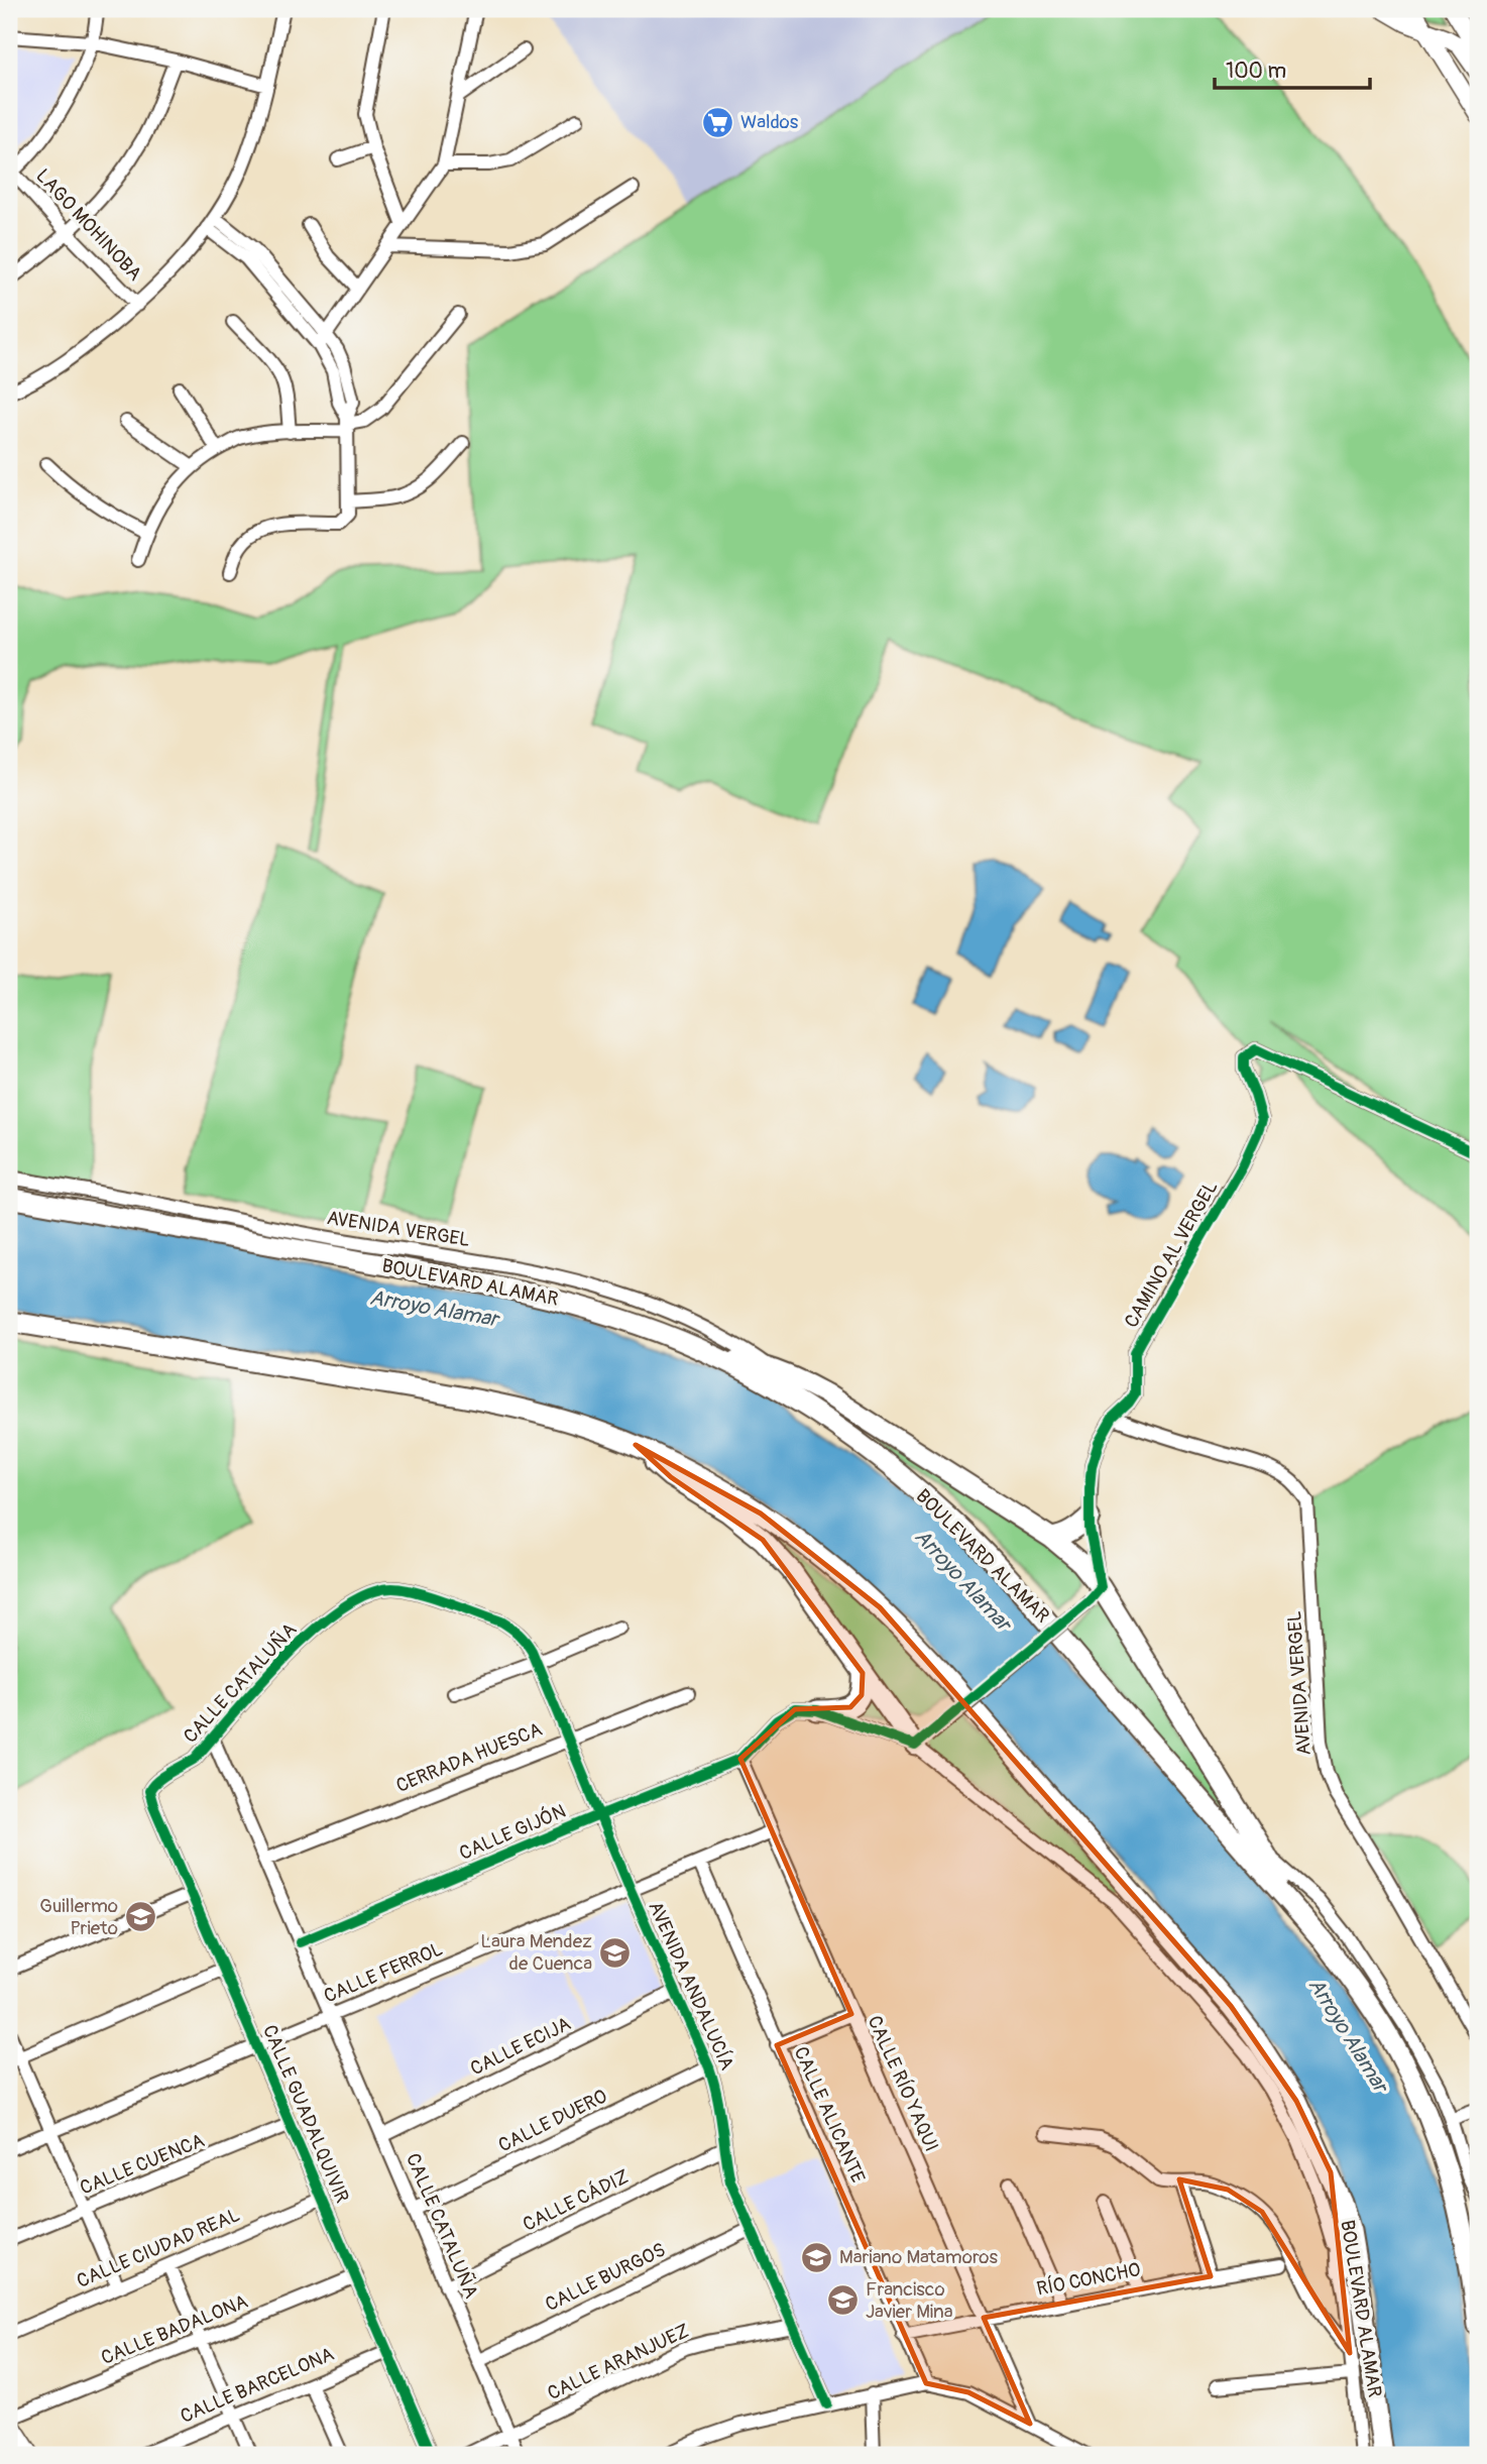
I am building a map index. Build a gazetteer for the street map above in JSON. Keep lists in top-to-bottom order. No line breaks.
{"streets":{"highway":["BOULEVARD ALAMAR"],"street":["LAGO MOHINOBA","AVENIDA VERGEL","CAMINO AL VERGEL","CALLE CATALUÑA","CERRADA HUESCA","CALLE GIJÓN","CALLE FERROL","AVENIDA ANDALUCÍA","CALLE ECIJA","CALLE RÍO YAQUI","CALLE GUADALQUIVIR","CALLE ALICANTE","CALLE DUERO","CALLE CUENCA","CALLE CÁDIZ","CALLE CIUDAD REAL","CALLE BURGOS","RÍO CONCHO","CALLE BADALONA","CALLE ARANJUEZ","CALLE BARCELONA"]},"crossings":[["AVENIDA VERGEL","CAMINO AL VERGEL"],["CALLE CATALUÑA","CERRADA HUESCA"],["CALLE CATALUÑA","CALLE GIJÓN"],["CALLE CATALUÑA","CALLE FERROL"],["CALLE CATALUÑA","AVENIDA ANDALUCÍA"],["CALLE CATALUÑA","CALLE ECIJA"],["CALLE CATALUÑA","CALLE GUADALQUIVIR"],["CALLE CATALUÑA","CALLE DUERO"],["CALLE CATALUÑA","CALLE CÁDIZ"],["CALLE CATALUÑA","CALLE BURGOS"],["CALLE CATALUÑA","CALLE ARANJUEZ"],["CERRADA HUESCA","AVENIDA ANDALUCÍA"],["CALLE GIJÓN","AVENIDA ANDALUCÍA"],["CALLE GIJÓN","CALLE RÍO YAQUI"],["CALLE FERROL","AVENIDA ANDALUCÍA"],["CALLE FERROL","CALLE RÍO YAQUI"],["CALLE FERROL","CALLE GUADALQUIVIR"],["CALLE FERROL","CALLE ALICANTE"],["AVENIDA ANDALUCÍA","CALLE ECIJA"],["AVENIDA ANDALUCÍA","CALLE DUERO"],["AVENIDA ANDALUCÍA","CALLE CÁDIZ"],["AVENIDA ANDALUCÍA","CALLE BURGOS"],["AVENIDA ANDALUCÍA","CALLE ARANJUEZ"],["CALLE RÍO YAQUI","RÍO CONCHO"],["CALLE GUADALQUIVIR","CALLE CUENCA"],["CALLE GUADALQUIVIR","CALLE CIUDAD REAL"],["CALLE GUADALQUIVIR","CALLE BADALONA"],["CALLE GUADALQUIVIR","CALLE BARCELONA"],["CALLE ALICANTE","RÍO CONCHO"]],"water":["Arroyo Alamar"],"places":{"supermarket":["Waldos"],"school or university":["Guillermo Prieto","Laura Mendez de Cuenca","Mariano Matamoros","Francisco Javier Mina"]},"scale_bar":"100 m"}
